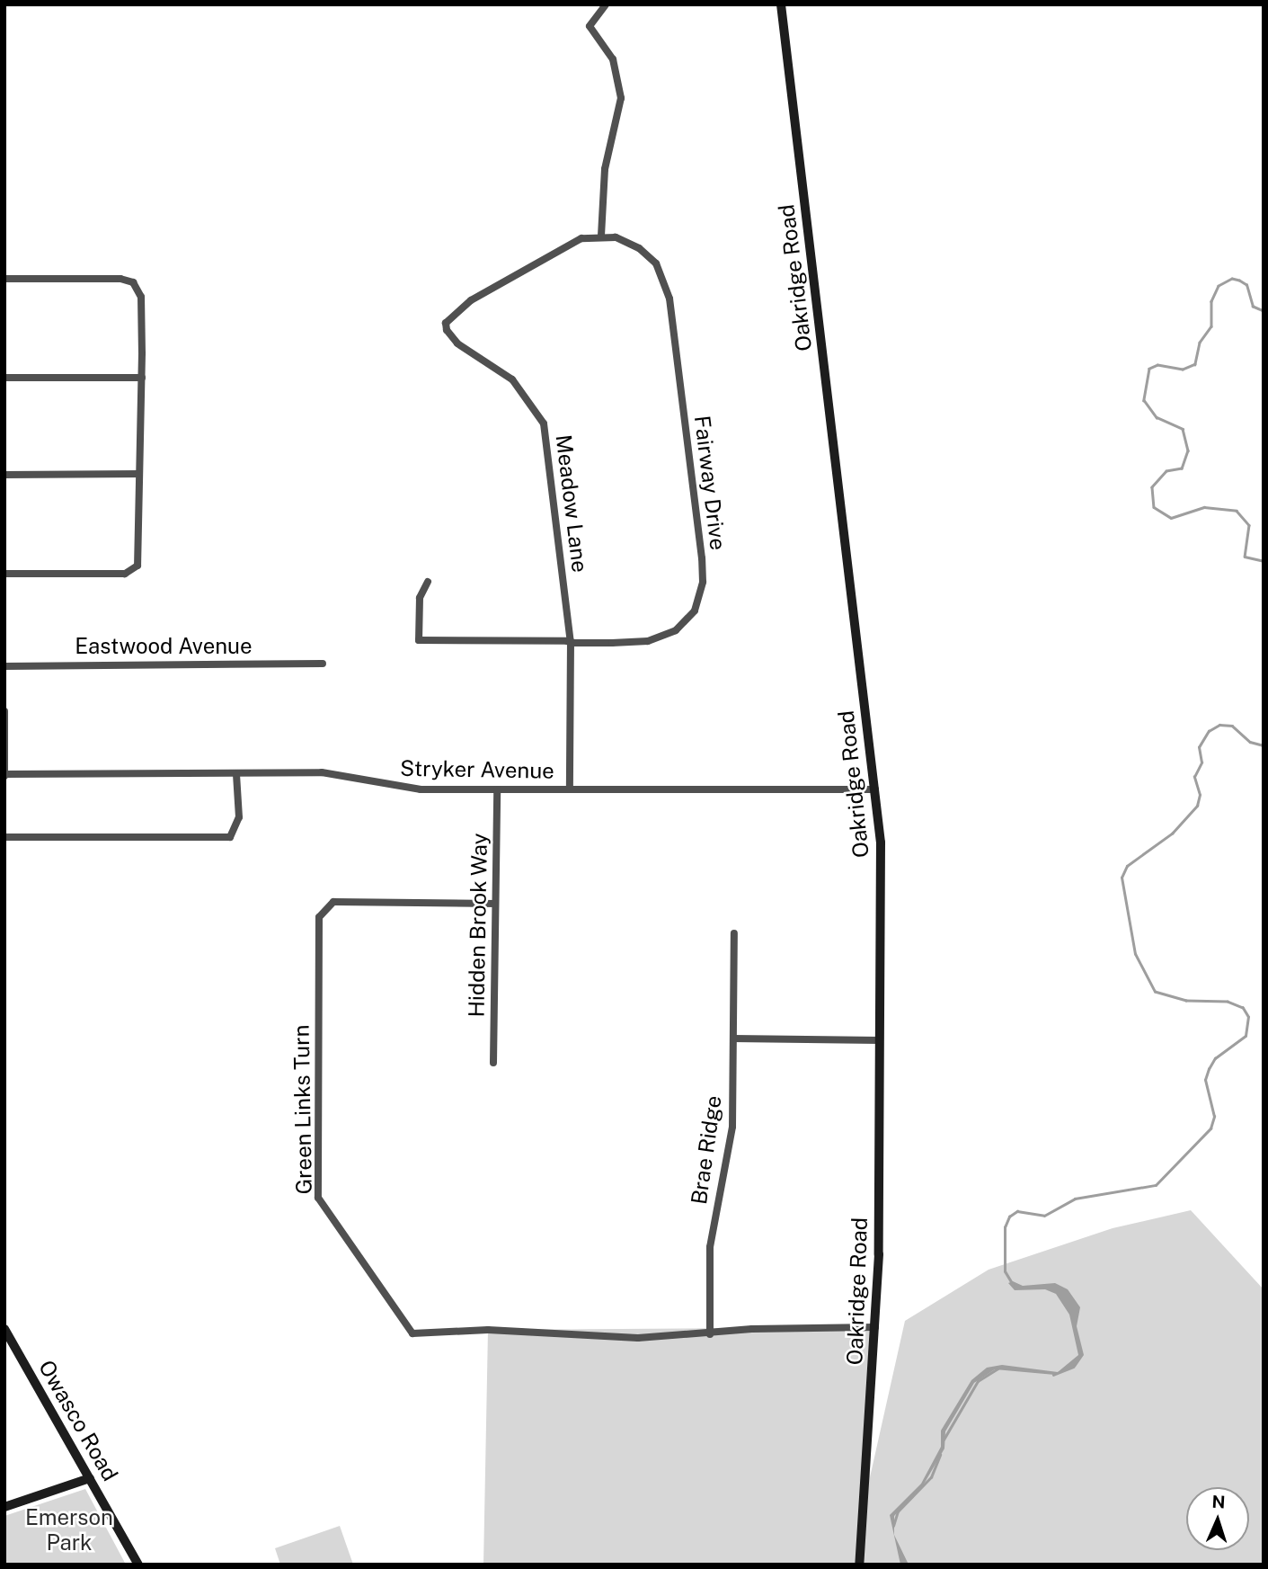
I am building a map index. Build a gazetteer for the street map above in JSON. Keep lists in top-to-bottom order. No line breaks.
{"streets":{"street":["Oakridge Road","Fairway Drive","Meadow Lane","Eastwood Avenue","Stryker Avenue","Hidden Brook Way","Green Links Turn","Brae Ridge","Owasco Road"]},"crossings":[["Oakridge Road","Stryker Avenue"],["Oakridge Road","Green Links Turn"],["Fairway Drive","Meadow Lane"],["Meadow Lane","Stryker Avenue"],["Stryker Avenue","Hidden Brook Way"],["Hidden Brook Way","Green Links Turn"],["Green Links Turn","Brae Ridge"]],"parks":["Emerson Park"],"north":"top"}
